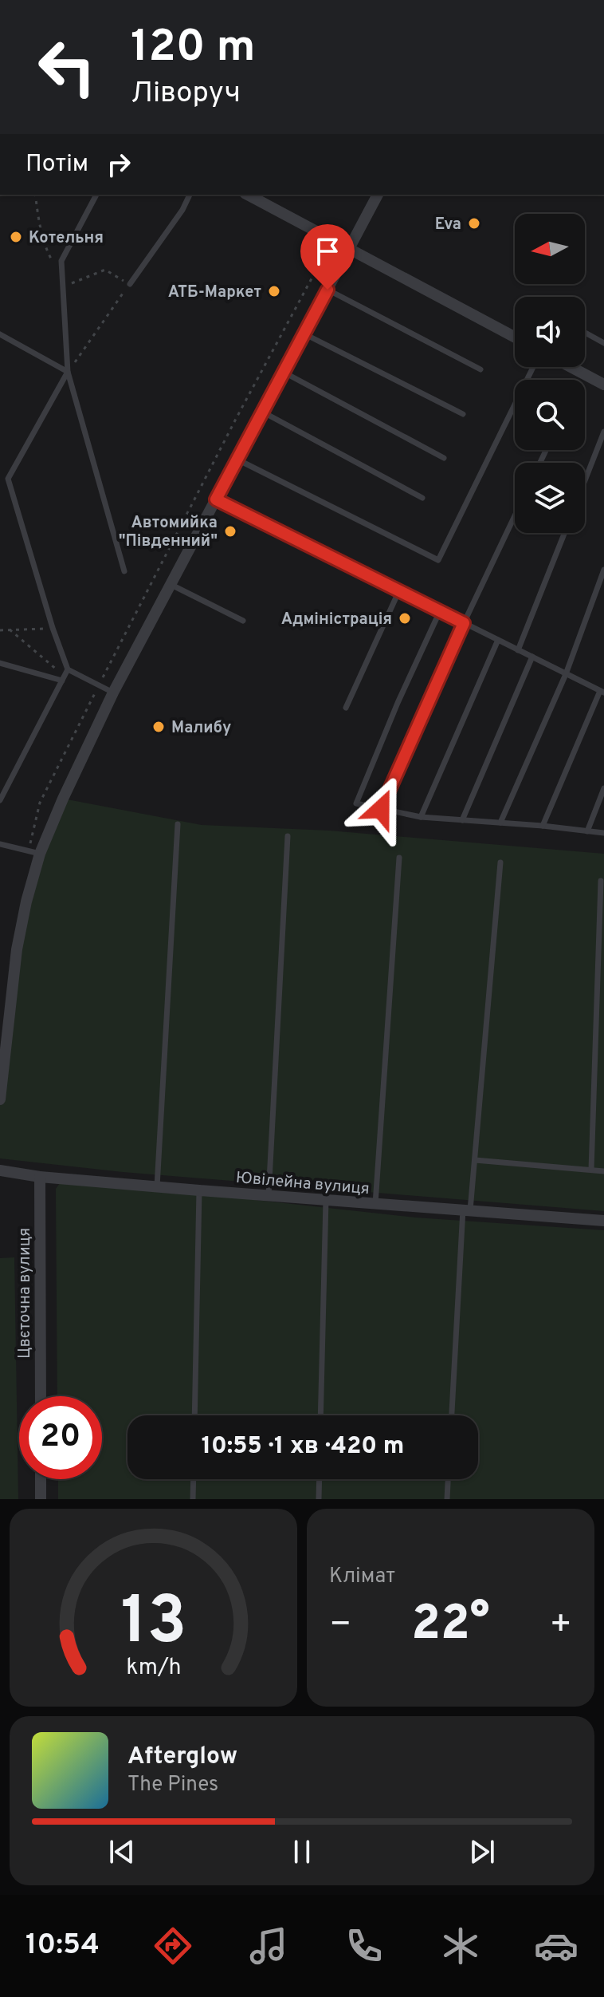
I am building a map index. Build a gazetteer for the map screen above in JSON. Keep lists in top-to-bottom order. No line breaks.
{"streets":{"street":["Ювілейна вулиця","Цвєточна вулиця"]},"crossings":[["Ювілейна вулиця","Цвєточна вулиця"]],"places":["Eva","Котельня","АТБ-Маркет","Автомийка \"Південний\"","Адміністрація","Малибу"],"north":"left","page":{"turn":["120 m","Ліворуч"],"then":"Потім","limit":"20","trip":"10:55 · 1 хв · 420 m","tile":"Клімат","heat":["−","22°","+"],"song":["Afterglow","The Pines"],"tabs":"10:54","gauge":["13","km/h"]}}
